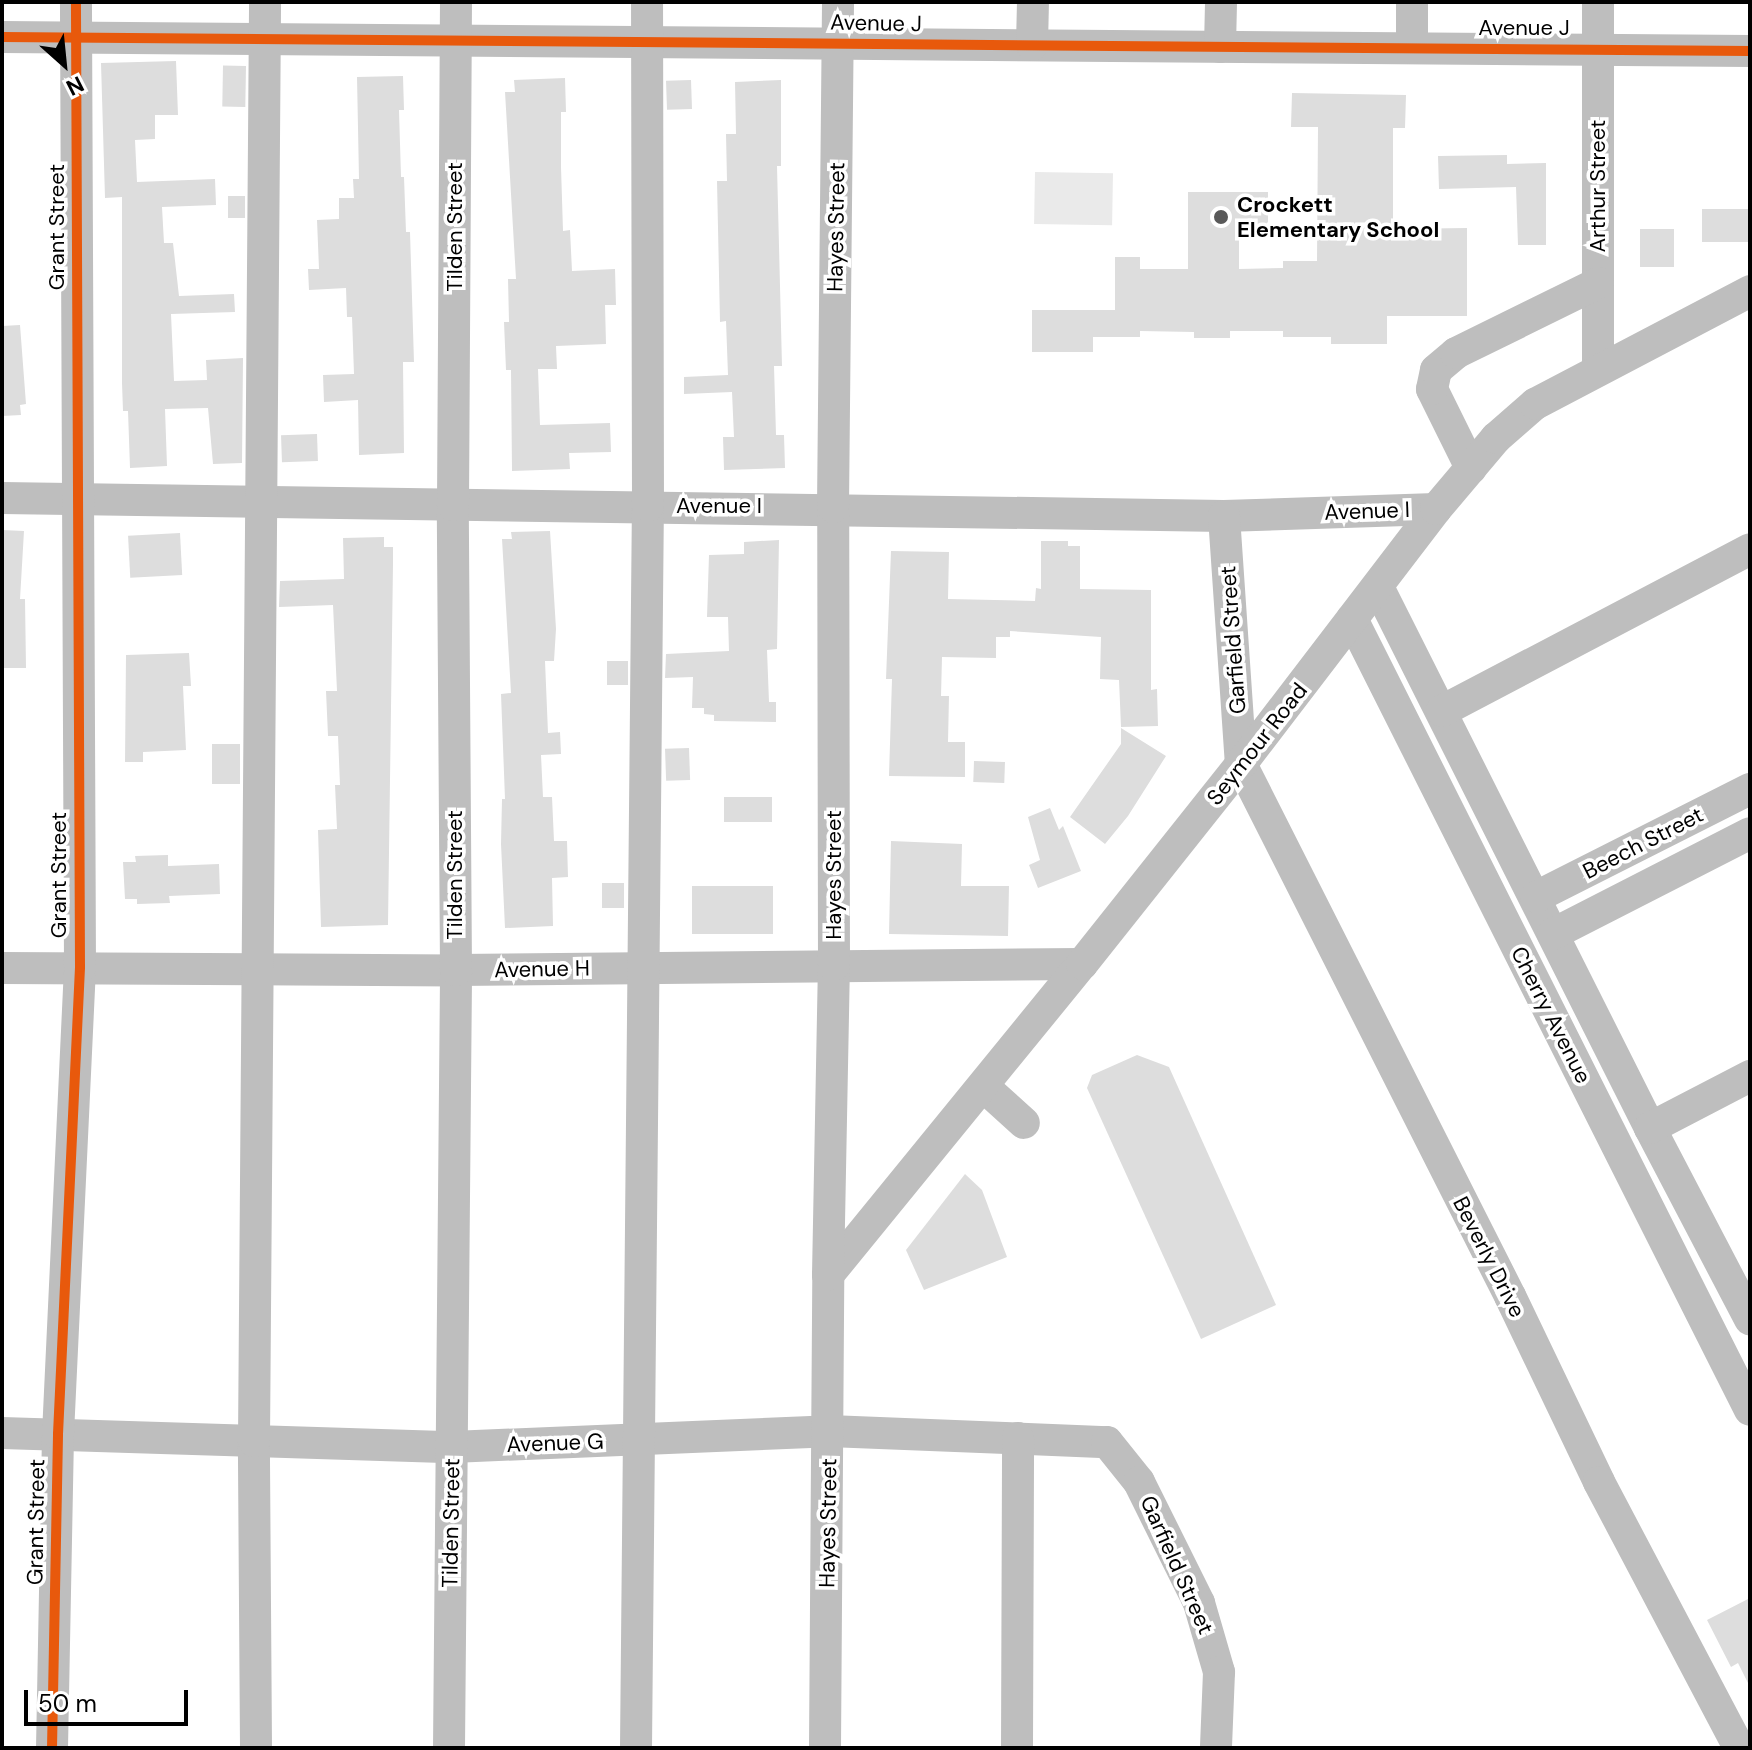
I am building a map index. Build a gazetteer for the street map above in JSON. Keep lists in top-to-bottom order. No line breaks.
{"streets":{"street":["Avenue J","Arthur Street","Grant Street","Tilden Street","Hayes Street","Avenue I","Garfield Street","Seymour Road","Beech Street","Avenue H","Cherry Avenue","Beverly Drive","Avenue G"]},"crossings":[["Avenue J","Arthur Street"],["Avenue J","Grant Street"],["Avenue J","Tilden Street"],["Avenue J","Hayes Street"],["Arthur Street","Seymour Road"],["Grant Street","Avenue I"],["Grant Street","Avenue H"],["Grant Street","Avenue G"],["Tilden Street","Avenue I"],["Tilden Street","Avenue H"],["Tilden Street","Avenue G"],["Hayes Street","Avenue I"],["Hayes Street","Seymour Road"],["Hayes Street","Avenue H"],["Hayes Street","Avenue G"],["Avenue I","Garfield Street"],["Avenue I","Seymour Road"],["Garfield Street","Seymour Road"],["Garfield Street","Beverly Drive"],["Garfield Street","Avenue G"],["Seymour Road","Avenue H"],["Seymour Road","Cherry Avenue"],["Seymour Road","Beverly Drive"],["Beech Street","Cherry Avenue"]],"places":["Crockett Elementary School"],"scale_bar":"50 m","north":"bottom right"}
